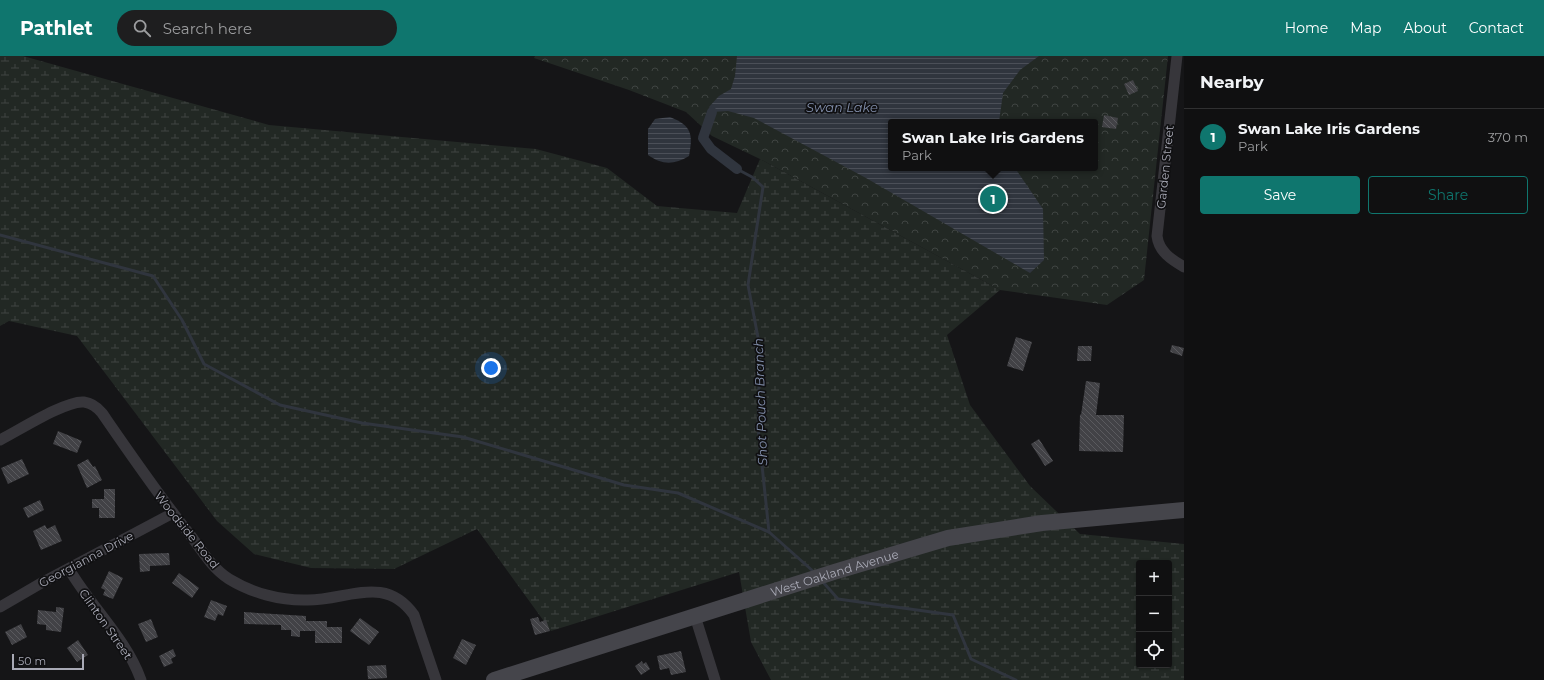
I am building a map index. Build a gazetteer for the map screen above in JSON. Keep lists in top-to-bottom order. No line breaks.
{"streets":{"street":["Garden Street","Woodside Road","Georgianna Drive","West Oakland Avenue","Clinton Street"]},"crossings":[["Woodside Road","Georgianna Drive"],["Georgianna Drive","Clinton Street"]],"water":["Swan Lake","Shot Pouch Branch"],"scale_bar":"50 m","page":{"header":"Pathlet","search":"Search here","nav":["Home","Map","About","Contact"],"heading":"Nearby","list":[{"mark":"1","name":"Swan Lake Iris Gardens","note":"Park","value":"370 m"}],"popup":["Swan Lake Iris Gardens","Park"],"buttons":["Save","Share"],"pins":"1","map_buttons":["+","−"],"scale":"50 m"}}
